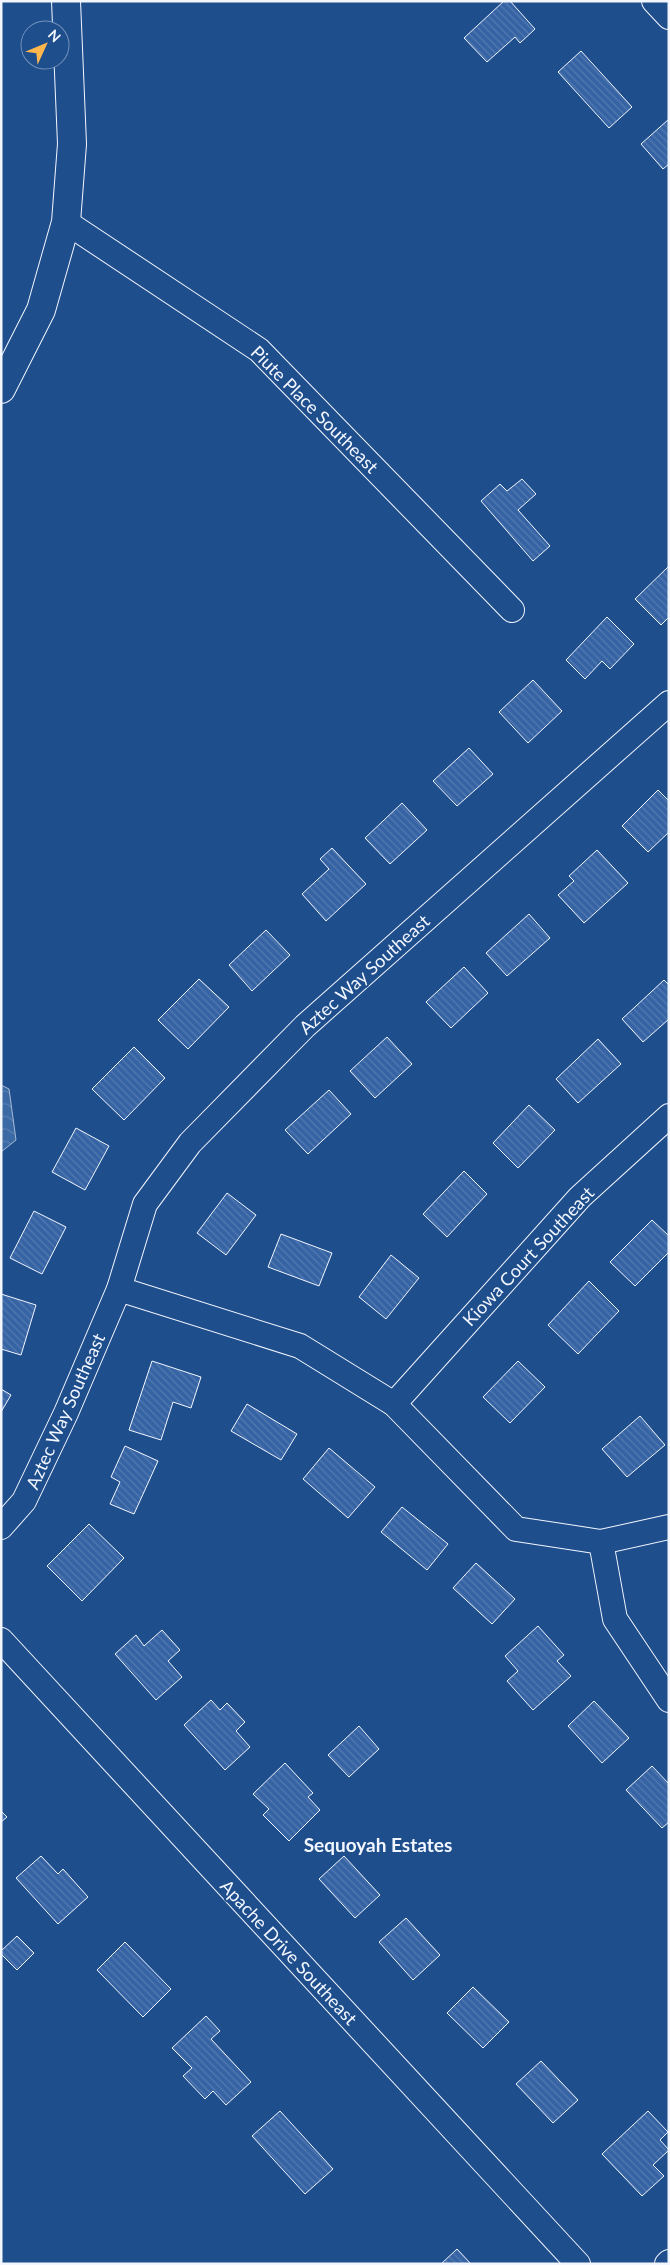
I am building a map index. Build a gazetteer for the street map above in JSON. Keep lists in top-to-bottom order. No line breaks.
{"streets":{"street":["Piute Place Southeast","Aztec Way Southeast","Kiowa Court Southeast","Apache Drive Southeast"]},"districts":["Sequoyah Estates"],"north":"top right"}
